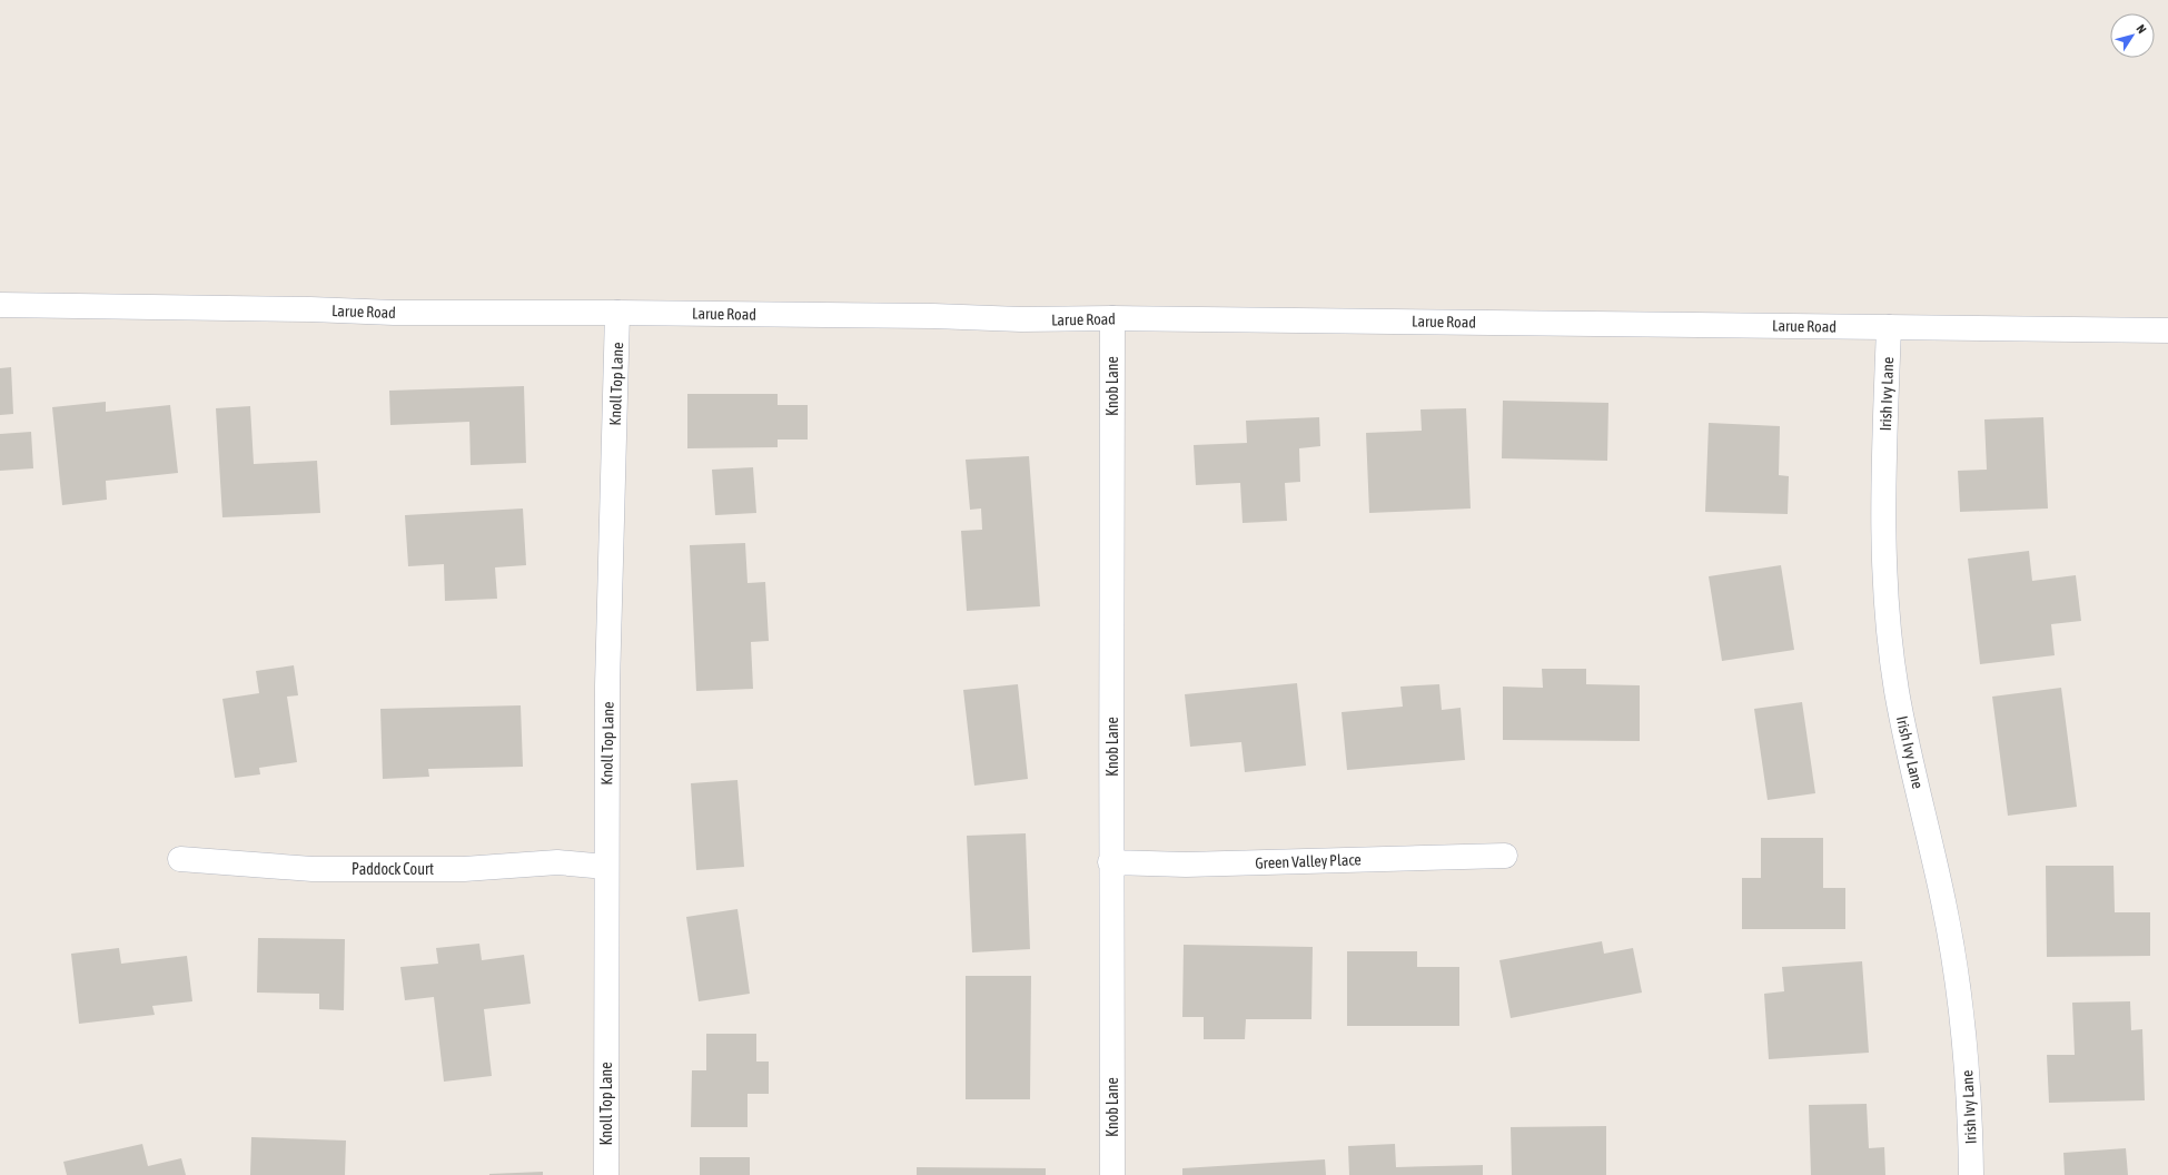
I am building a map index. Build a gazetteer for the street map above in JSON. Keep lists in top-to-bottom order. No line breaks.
{"streets":{"street":["Larue Road","Knoll Top Lane","Knob Lane","Irish Ivy Lane","Green Valley Place","Paddock Court"]},"crossings":[["Larue Road","Knoll Top Lane"],["Larue Road","Knob Lane"],["Larue Road","Irish Ivy Lane"],["Knoll Top Lane","Paddock Court"],["Knob Lane","Green Valley Place"]],"north":"top right"}
